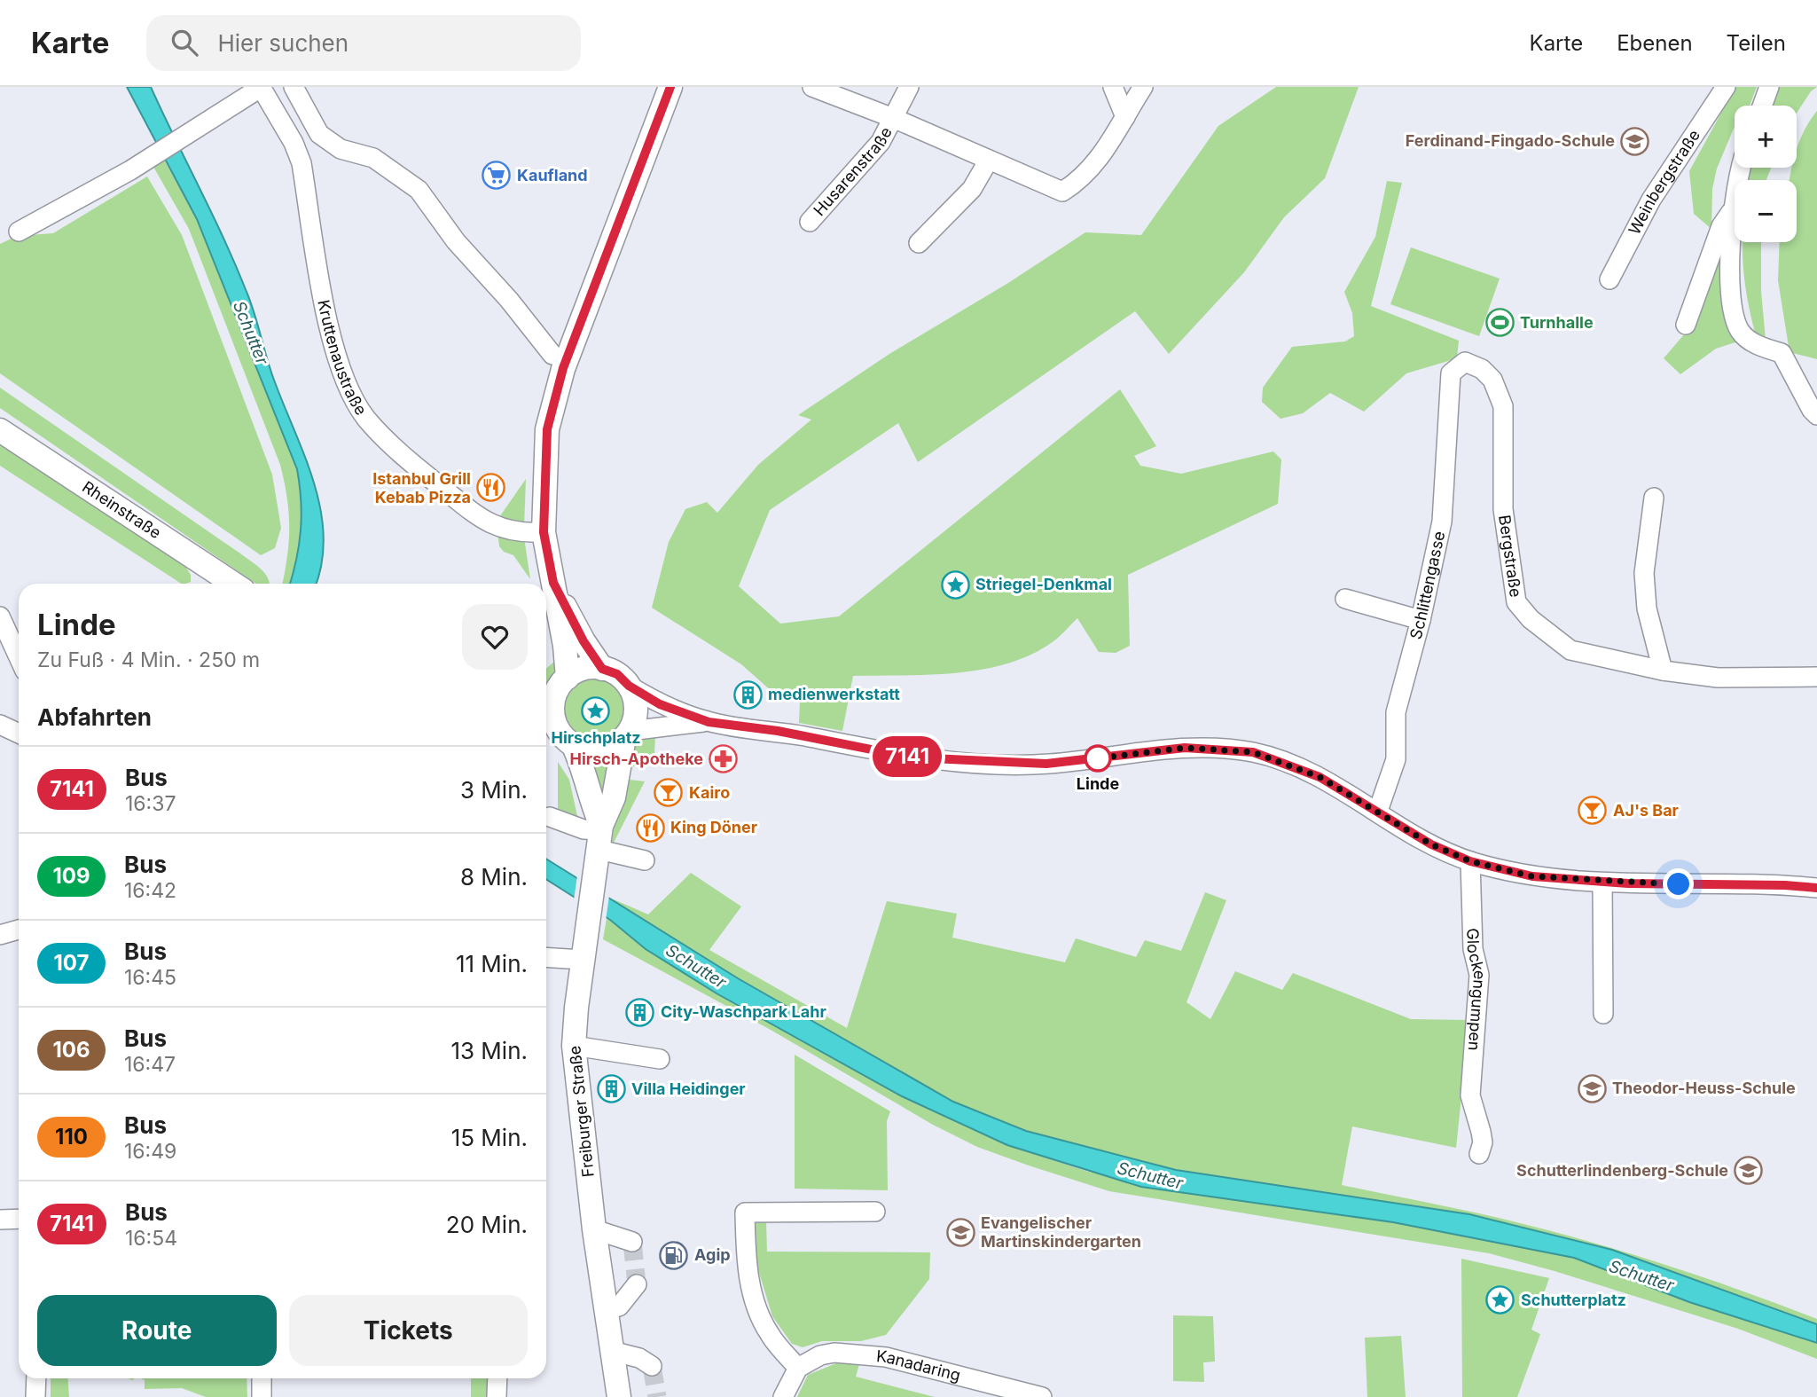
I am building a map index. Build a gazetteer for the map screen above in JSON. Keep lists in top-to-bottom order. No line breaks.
{"streets":{"main road":["Rheinstraße","Freiburger Straße"],"street":["Husarenstraße","Weinbergstraße","Kruttenaustraße","Bergstraße","Schlittengasse","Glockengumpen","Kanadaring"]},"crossings":[["Bergstraße","Schlittengasse"]],"water":["Schutter"],"places":{"school or university":["Ferdinand-Fingado-Schule","Theodor-Heuss-Schule","Schutterlindenberg-Schule","Evangelischer Martinskindergarten"],"supermarket":["Kaufland"],"sports":["Turnhalle"],"restaurant":["Istanbul Grill Kebab Pizza","King Döner"],"place":["Striegel-Denkmal","Hirschplatz","Schutterplatz"],"building":["medienwerkstatt","City-Waschpark Lahr","Villa Heidinger"],"other":["Linde"],"pharmacy":["Hirsch-Apotheke"],"bar":["Kairo","AJ's Bar"],"fuel station":["Agip"]},"lines":["bus line 7141"],"page":{"header":"Karte","search":"Hier suchen","nav":["Karte","Ebenen","Teilen"],"on_map":"7141","map_buttons":["+","−"],"heading":[["Linde","Zu Fuß · 4 Min. · 250 m"],"Abfahrten"],"list":[{"mark":"7141","name":"Bus","note":"16:37","value":"3 Min."},{"mark":"109","name":"Bus","note":"16:42","value":"8 Min."},{"mark":"107","name":"Bus","note":"16:45","value":"11 Min."},{"mark":"106","name":"Bus","note":"16:47","value":"13 Min."},{"mark":"110","name":"Bus","note":"16:49","value":"15 Min."},{"mark":"7141","name":"Bus","note":"16:54","value":"20 Min."}],"buttons":["Route","Tickets"]}}
